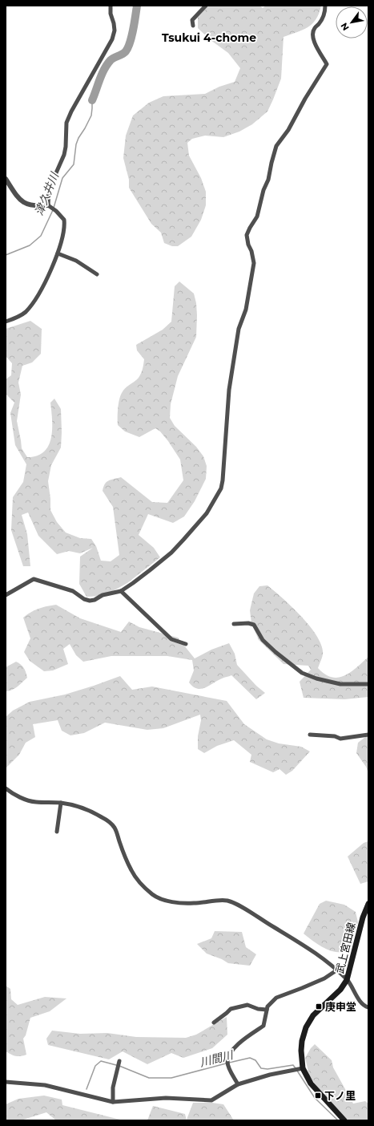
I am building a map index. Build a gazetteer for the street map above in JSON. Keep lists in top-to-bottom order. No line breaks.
{"streets":{"main road":["武上宮田線"]},"districts":["Tsukui 4-chome"],"water":["津久井川","川間川"],"places":{"transit":["庚申堂","下ノ里"]},"north":"bottom left"}
